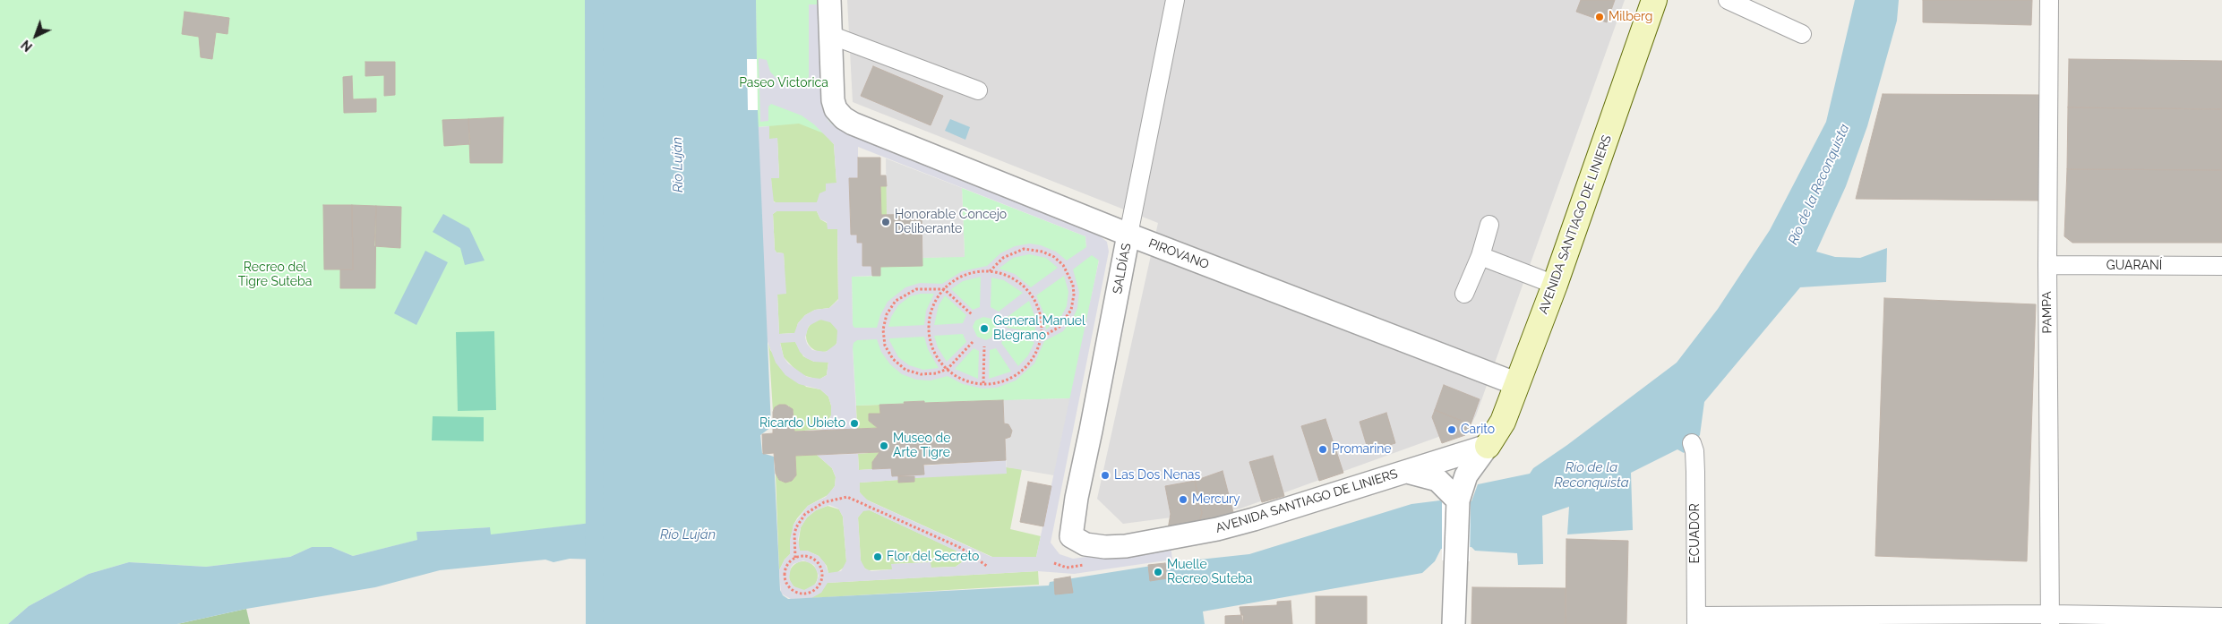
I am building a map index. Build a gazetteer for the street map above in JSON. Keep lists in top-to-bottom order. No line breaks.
{"streets":{"main road":["AVENIDA SANTIAGO DE LINIERS"],"street":["PIROVANO","GUARANÍ","SALDÍAS","PAMPA","ECUADOR"]},"crossings":[["AVENIDA SANTIAGO DE LINIERS","PIROVANO"],["AVENIDA SANTIAGO DE LINIERS","SALDÍAS"],["PIROVANO","SALDÍAS"],["GUARANÍ","PAMPA"]],"water":["Río Luján","Río de la Reconquista"],"parks":["Paseo Victorica","Recreo del Tigre Suteba"],"places":["Milberg","Honorable Concejo Deliberante","General Manuel Blegrano","Ricardo Ubieto","Carito","Museo de Arte Tigre","Promarine","Las Dos Nenas","Mercury","Flor del Secreto","Muelle Recreo Suteba"],"north":"bottom left"}
